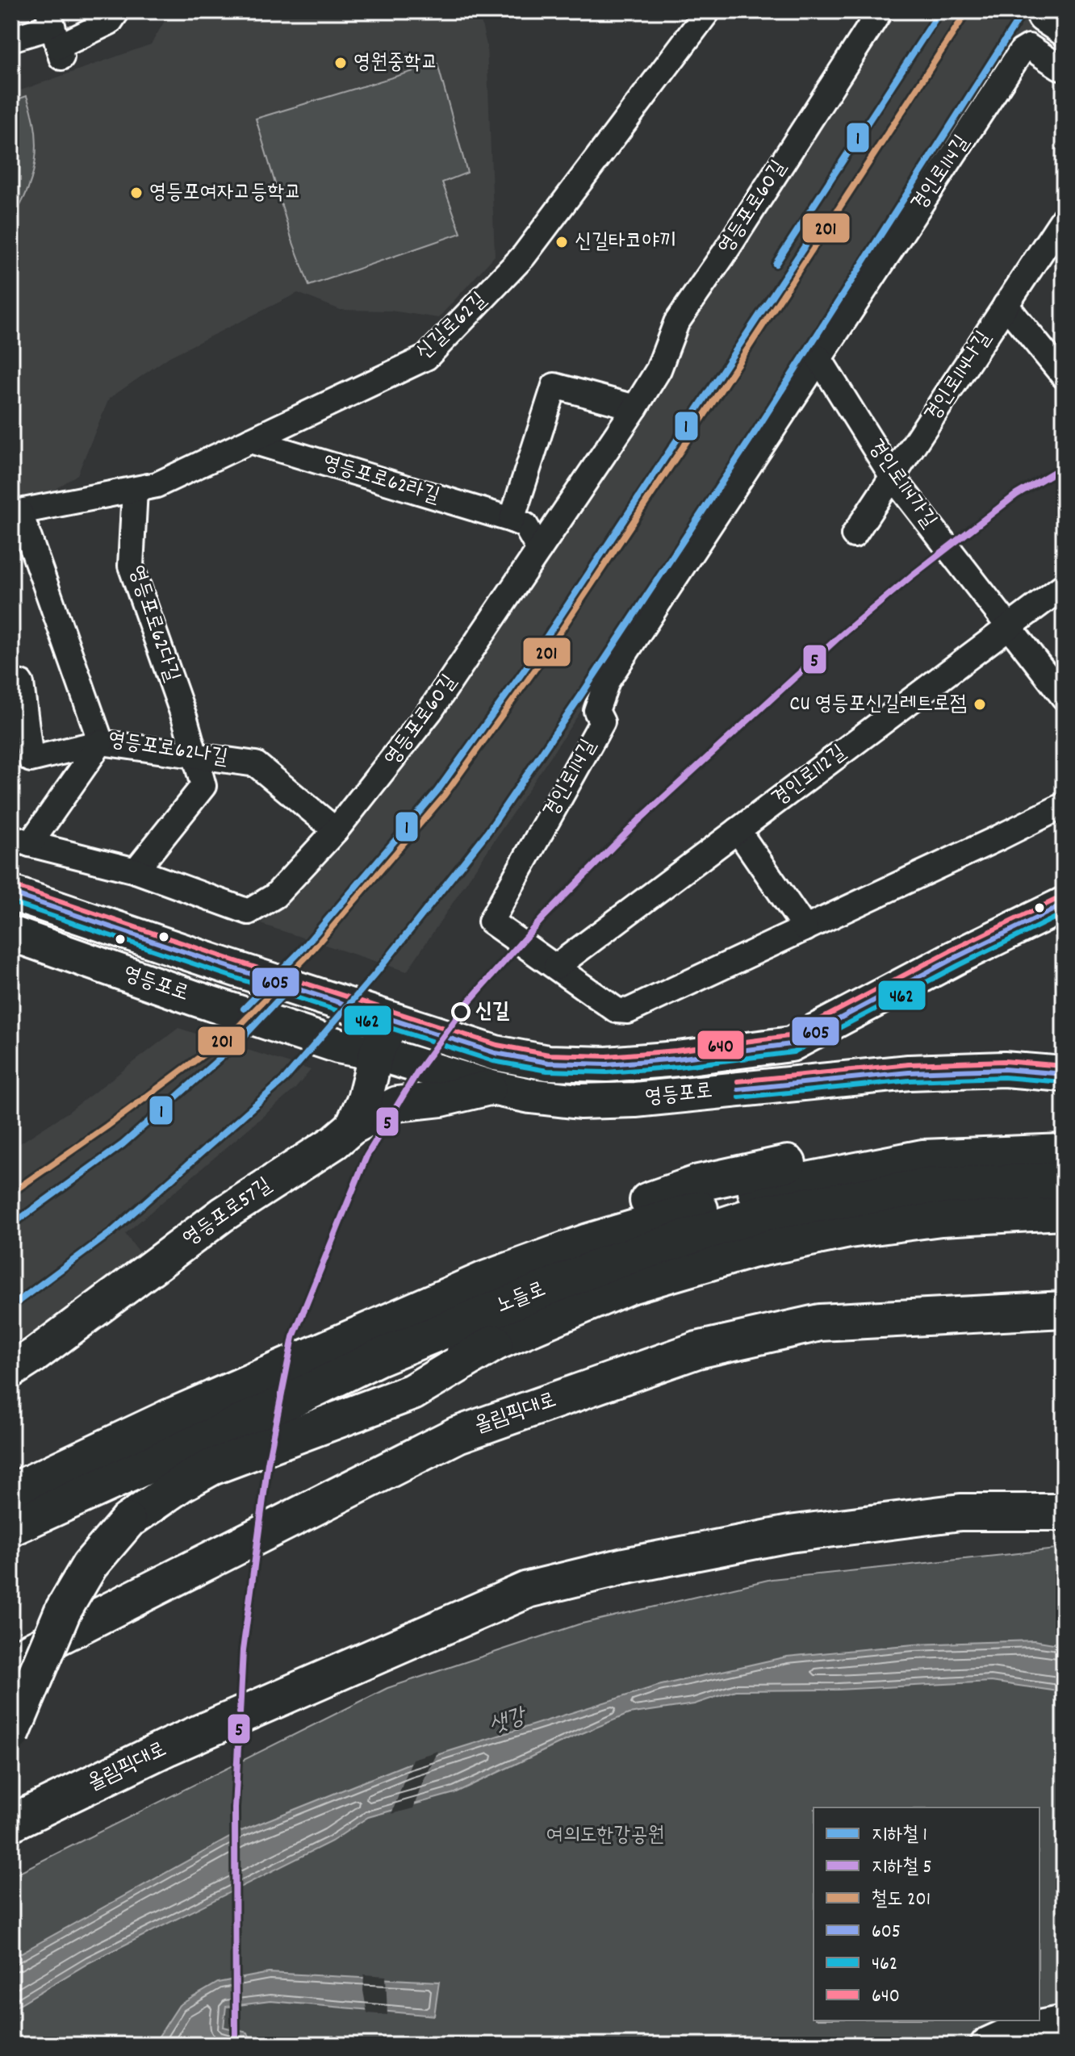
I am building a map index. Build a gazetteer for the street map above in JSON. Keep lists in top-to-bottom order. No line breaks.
{"streets":{"main road":["영등포로","영등포로57길","노들로","올림픽대로"],"street":["경인로114길","영등포로60길","신길로62길","경인로114나길","영등포로62라길","경인로114가길","영등포로62다길","영등포로62나길","경인로112길"]},"crossings":[["경인로114길","경인로114가길"],["경인로114길","경인로112길"],["영등포로60길","영등포로62라길"],["영등포로60길","영등포로62나길"],["신길로62길","영등포로62라길"],["신길로62길","영등포로62다길"],["신길로62길","영등포로62나길"],["경인로114나길","경인로114가길"],["경인로114가길","경인로112길"],["영등포로62다길","영등포로62나길"],["영등포로","영등포로57길"]],"water":["샛강"],"parks":["여의도한강공원"],"places":["영원중학교","영등포여자고등학교","신길타코야끼","CU 영등포신길레트로점","신길"],"lines":["metro line 1","rail line 201","metro line 5","transit line 640","transit line 605","transit line 462"],"legend":["지하철 1","지하철 5","철도 201","605","462","640"]}
